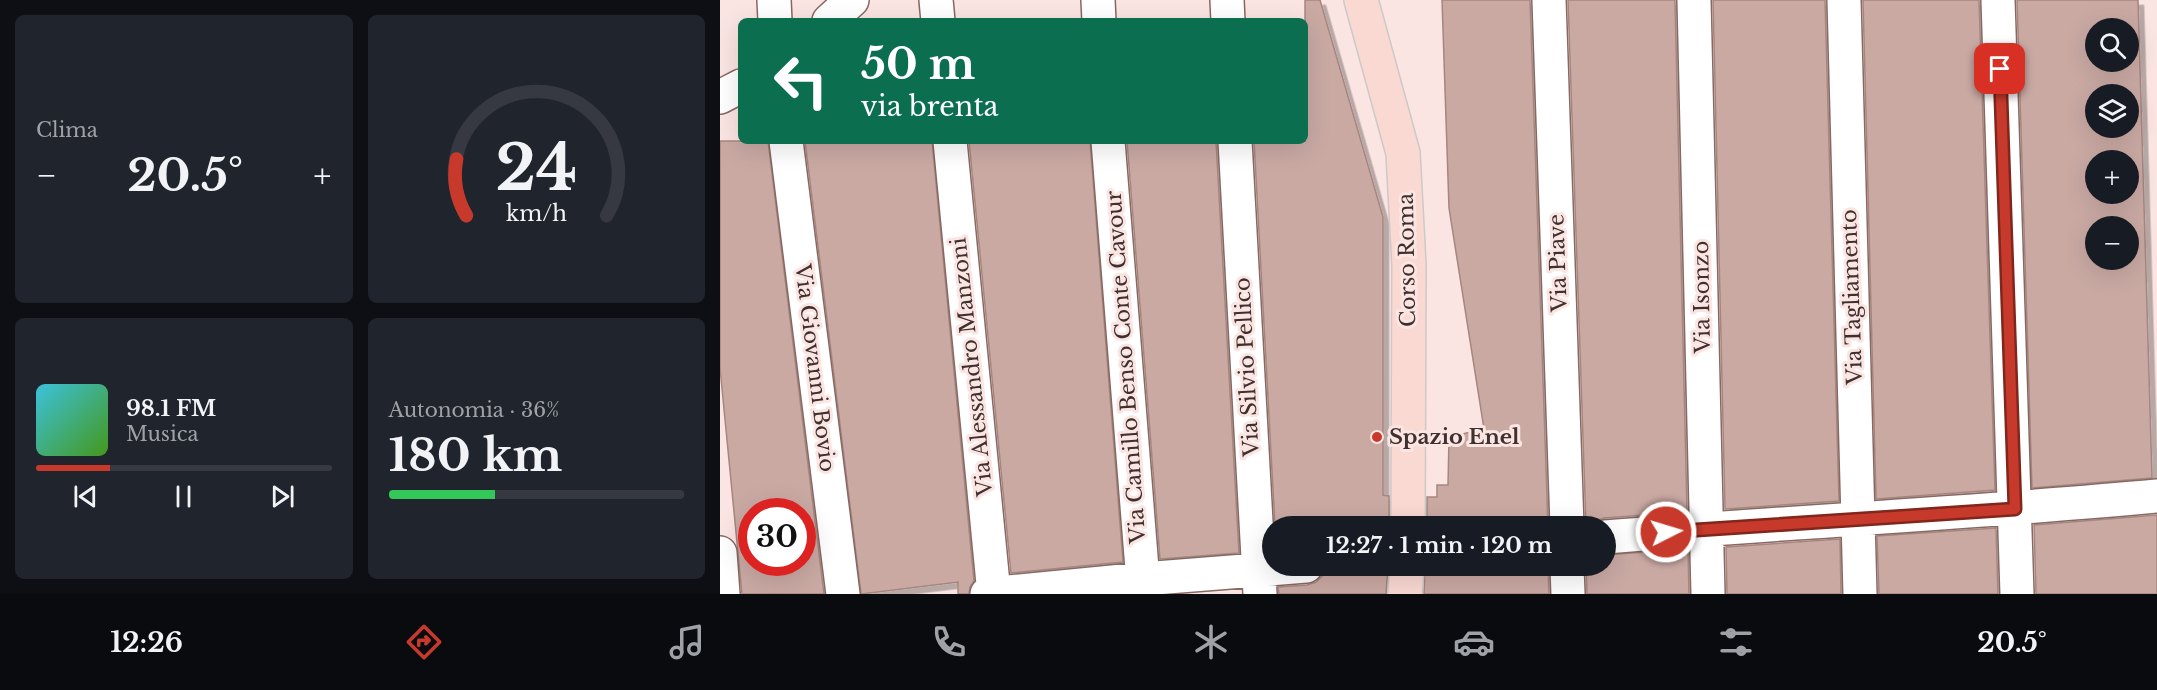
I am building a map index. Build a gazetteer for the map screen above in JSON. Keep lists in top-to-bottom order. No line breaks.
{"streets":{"main road":["Corso Roma"],"street":["Via Piave","Via Isonzo","Via Tagliamento","Via Alessandro Manzoni","Via Camillo Benso Conte Cavour","Via Silvio Pellico","Via Giovanni Bovio"]},"places":["Spazio Enel"],"page":{"tile":["Clima",["Autonomia · 36%","180 km"]],"map_buttons":["+","−"],"turn":["50 m","via brenta"],"heat":["−","20.5°","+"],"song":["98.1 FM","Musica"],"limit":"30","trip":"12:27 · 1 min · 120 m","tabs":["12:26","20.5°"],"gauge":["24","km/h"]}}
